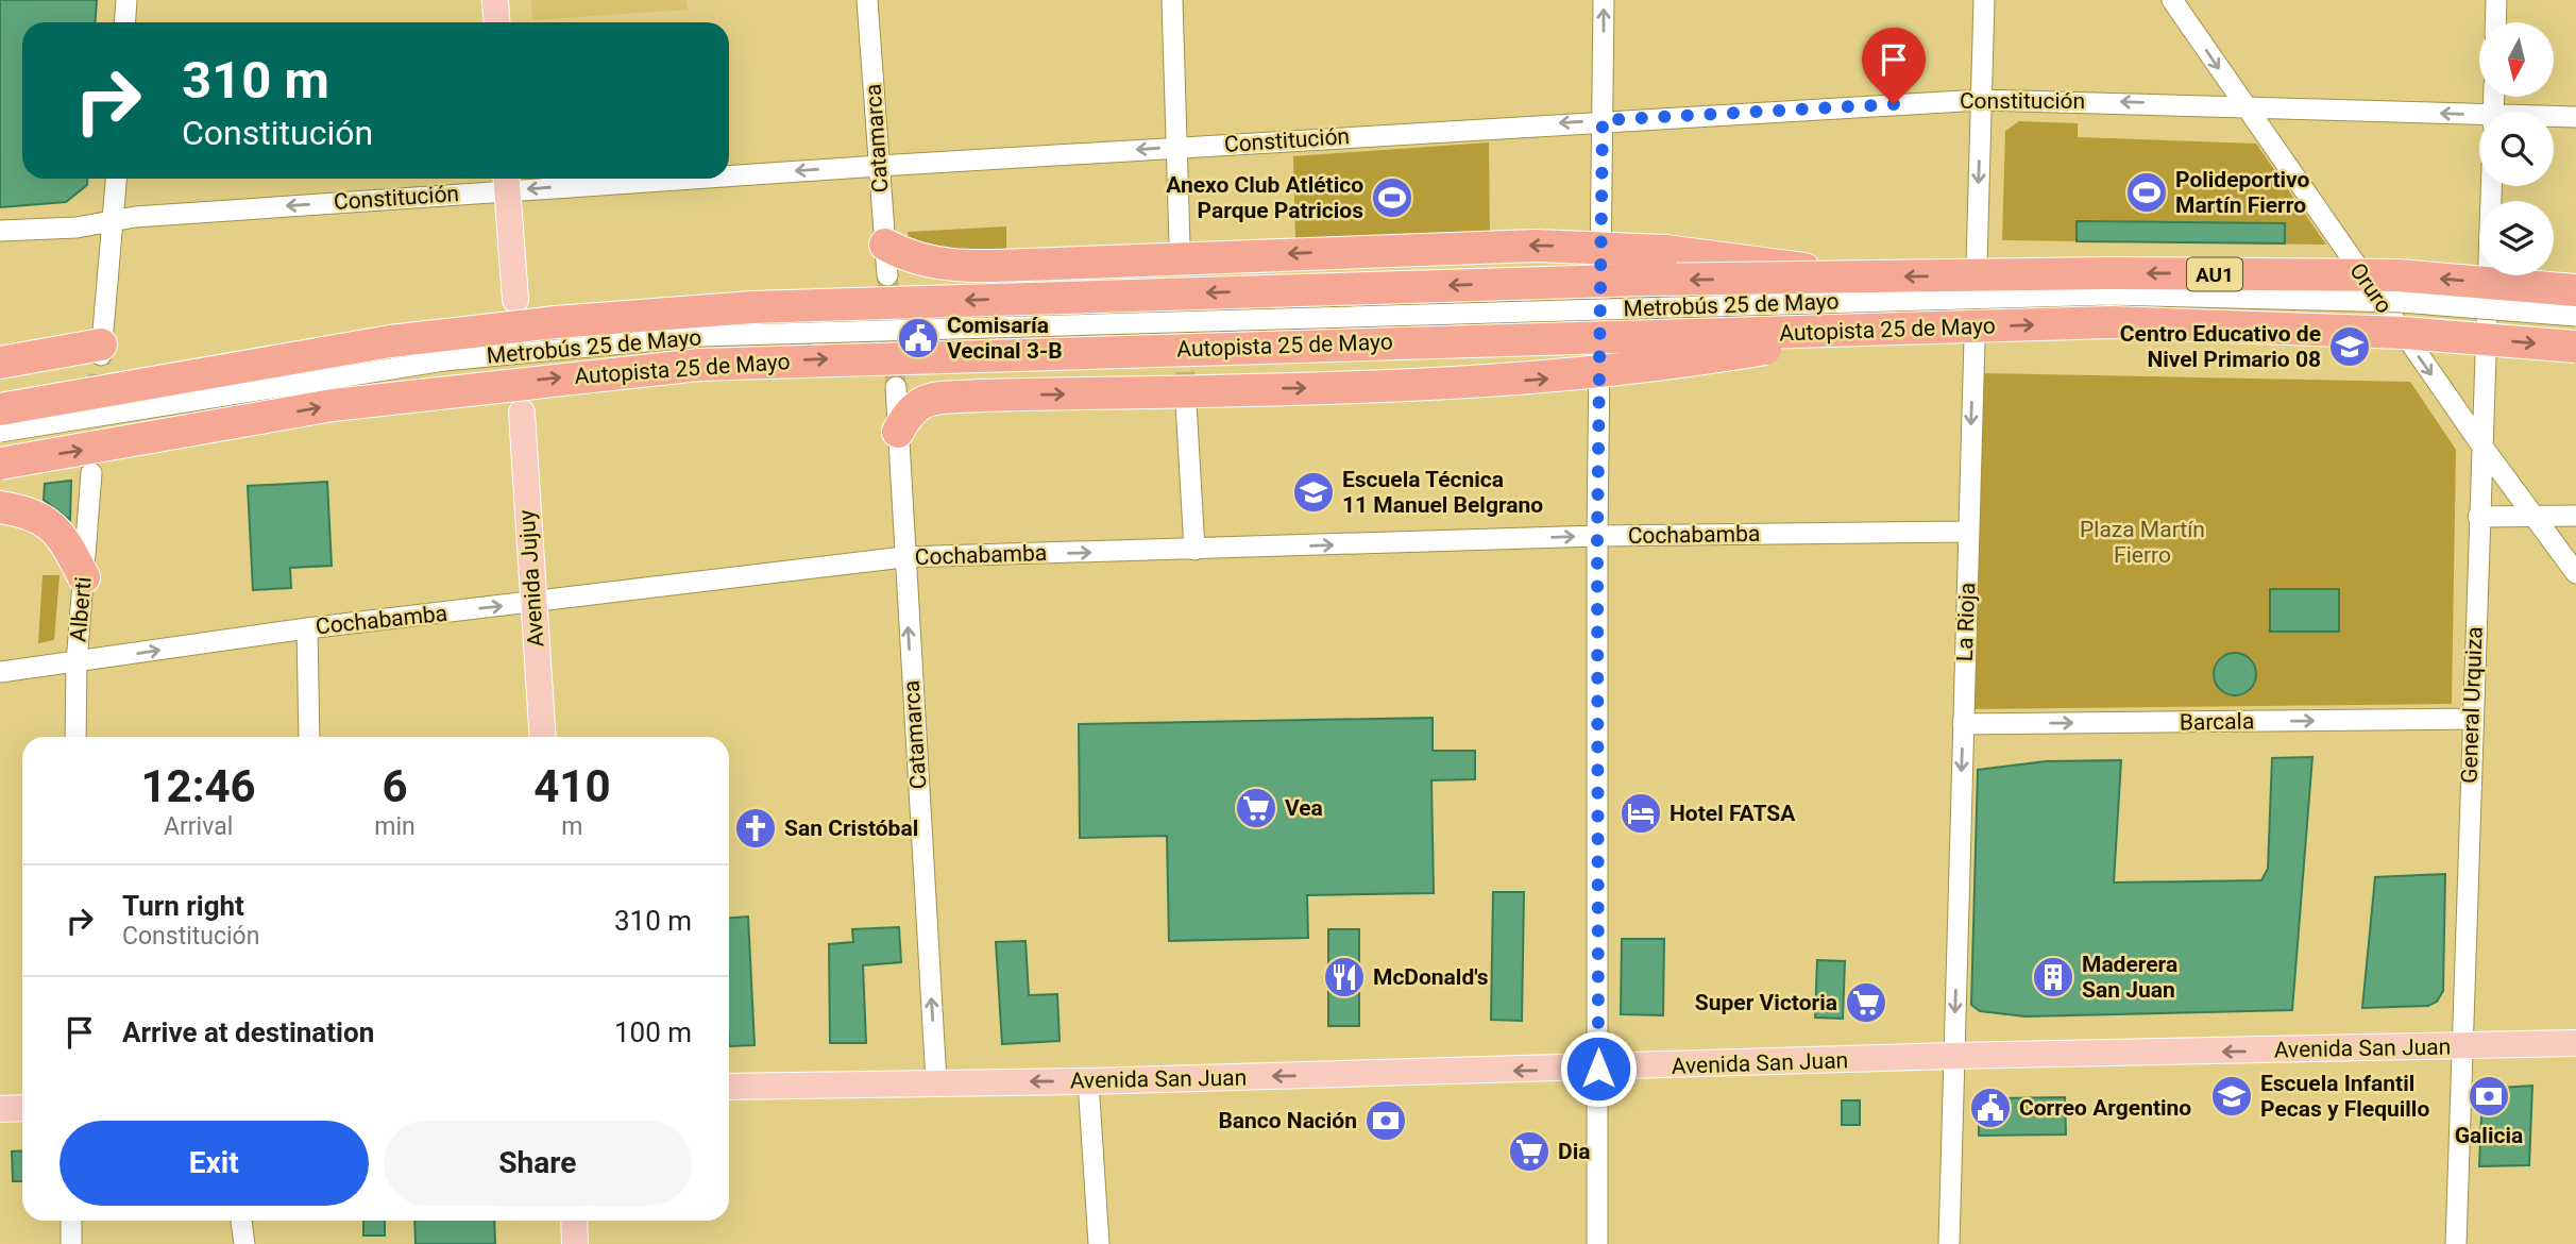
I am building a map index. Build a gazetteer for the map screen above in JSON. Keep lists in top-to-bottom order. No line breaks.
{"streets":{"highway":["AU1","Autopista 25 de Mayo"],"main road":["Avenida Jujuy","Avenida San Juan"],"street":["Constitución","Catamarca","Oruro","Metrobús 25 de Mayo","Cochabamba","Alberti","La Rioja","General Urquiza","Barcala"]},"crossings":[["Constitución","Catamarca"],["Constitución","Oruro"],["Constitución","La Rioja"],["Catamarca","Cochabamba"],["Catamarca","Avenida San Juan"],["Oruro","General Urquiza"],["Cochabamba","Avenida Jujuy"],["Cochabamba","Alberti"],["Cochabamba","La Rioja"],["La Rioja","Barcala"],["La Rioja","Avenida San Juan"],["General Urquiza","Barcala"],["General Urquiza","Avenida San Juan"]],"one_way":["Constitución","Catamarca","Oruro","Cochabamba","La Rioja","Barcala","Avenida San Juan"],"parks":["Plaza Martín Fierro"],"places":{"sports":["Polideportivo Martín Fierro","Anexo Club Atlético Parque Patricios"],"public building":["Comisaría Vecinal 3-B","Correo Argentino"],"school or university":["Centro Educativo de Nivel Primario 08","Escuela Técnica 11 Manuel Belgrano","Escuela Infantil Pecas y Flequillo"],"supermarket":["Vea","Super Victoria","Dia"],"hotel":["Hotel FATSA"],"church":["San Cristóbal"],"restaurant":["McDonald's"],"building":["Maderera San Juan"],"bank":["Galicia","Banco Nación"]},"north":"bottom","page":{"turn":["310 m","Constitución"],"eta":["12:46","Arrival","6","min","410","m"],"list":[{"name":"Turn right","note":"Constitución","value":"310 m"},{"name":"Arrive at destination","value":"100 m"}],"buttons":["Exit","Share"]}}
